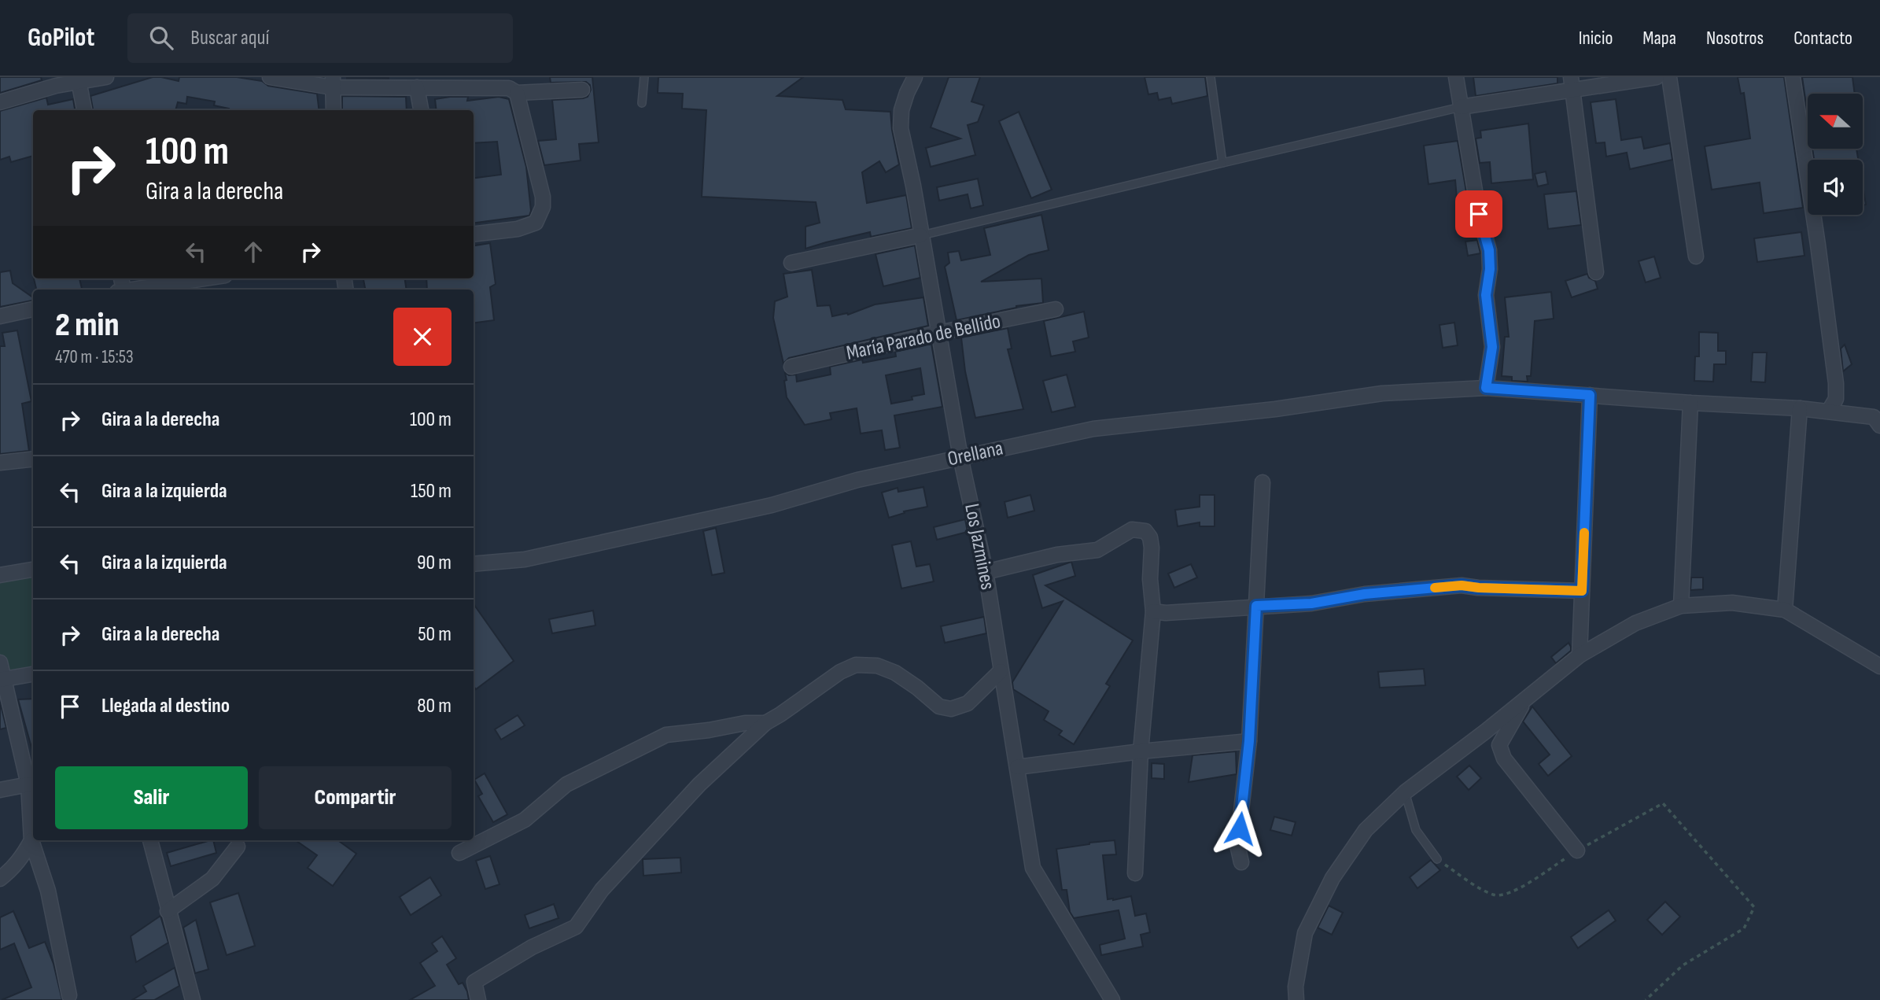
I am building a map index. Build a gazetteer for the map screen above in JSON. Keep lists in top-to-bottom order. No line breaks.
{"streets":{"street":["María Parado de Bellido","Orellana","Los Jazmines"]},"crossings":[["María Parado de Bellido","Los Jazmines"],["Orellana","Los Jazmines"]],"north":"left","page":{"header":"GoPilot","search":"Buscar aquí","nav":["Inicio","Mapa","Nosotros","Contacto"],"turn":["100 m","Gira a la derecha"],"heading":["2 min","470 m · 15:53"],"list":[{"name":"Gira a la derecha","value":"100 m"},{"name":"Gira a la izquierda","value":"150 m"},{"name":"Gira a la izquierda","value":"90 m"},{"name":"Gira a la derecha","value":"50 m"},{"name":"Llegada al destino","value":"80 m"}],"buttons":["Salir","Compartir"]}}
